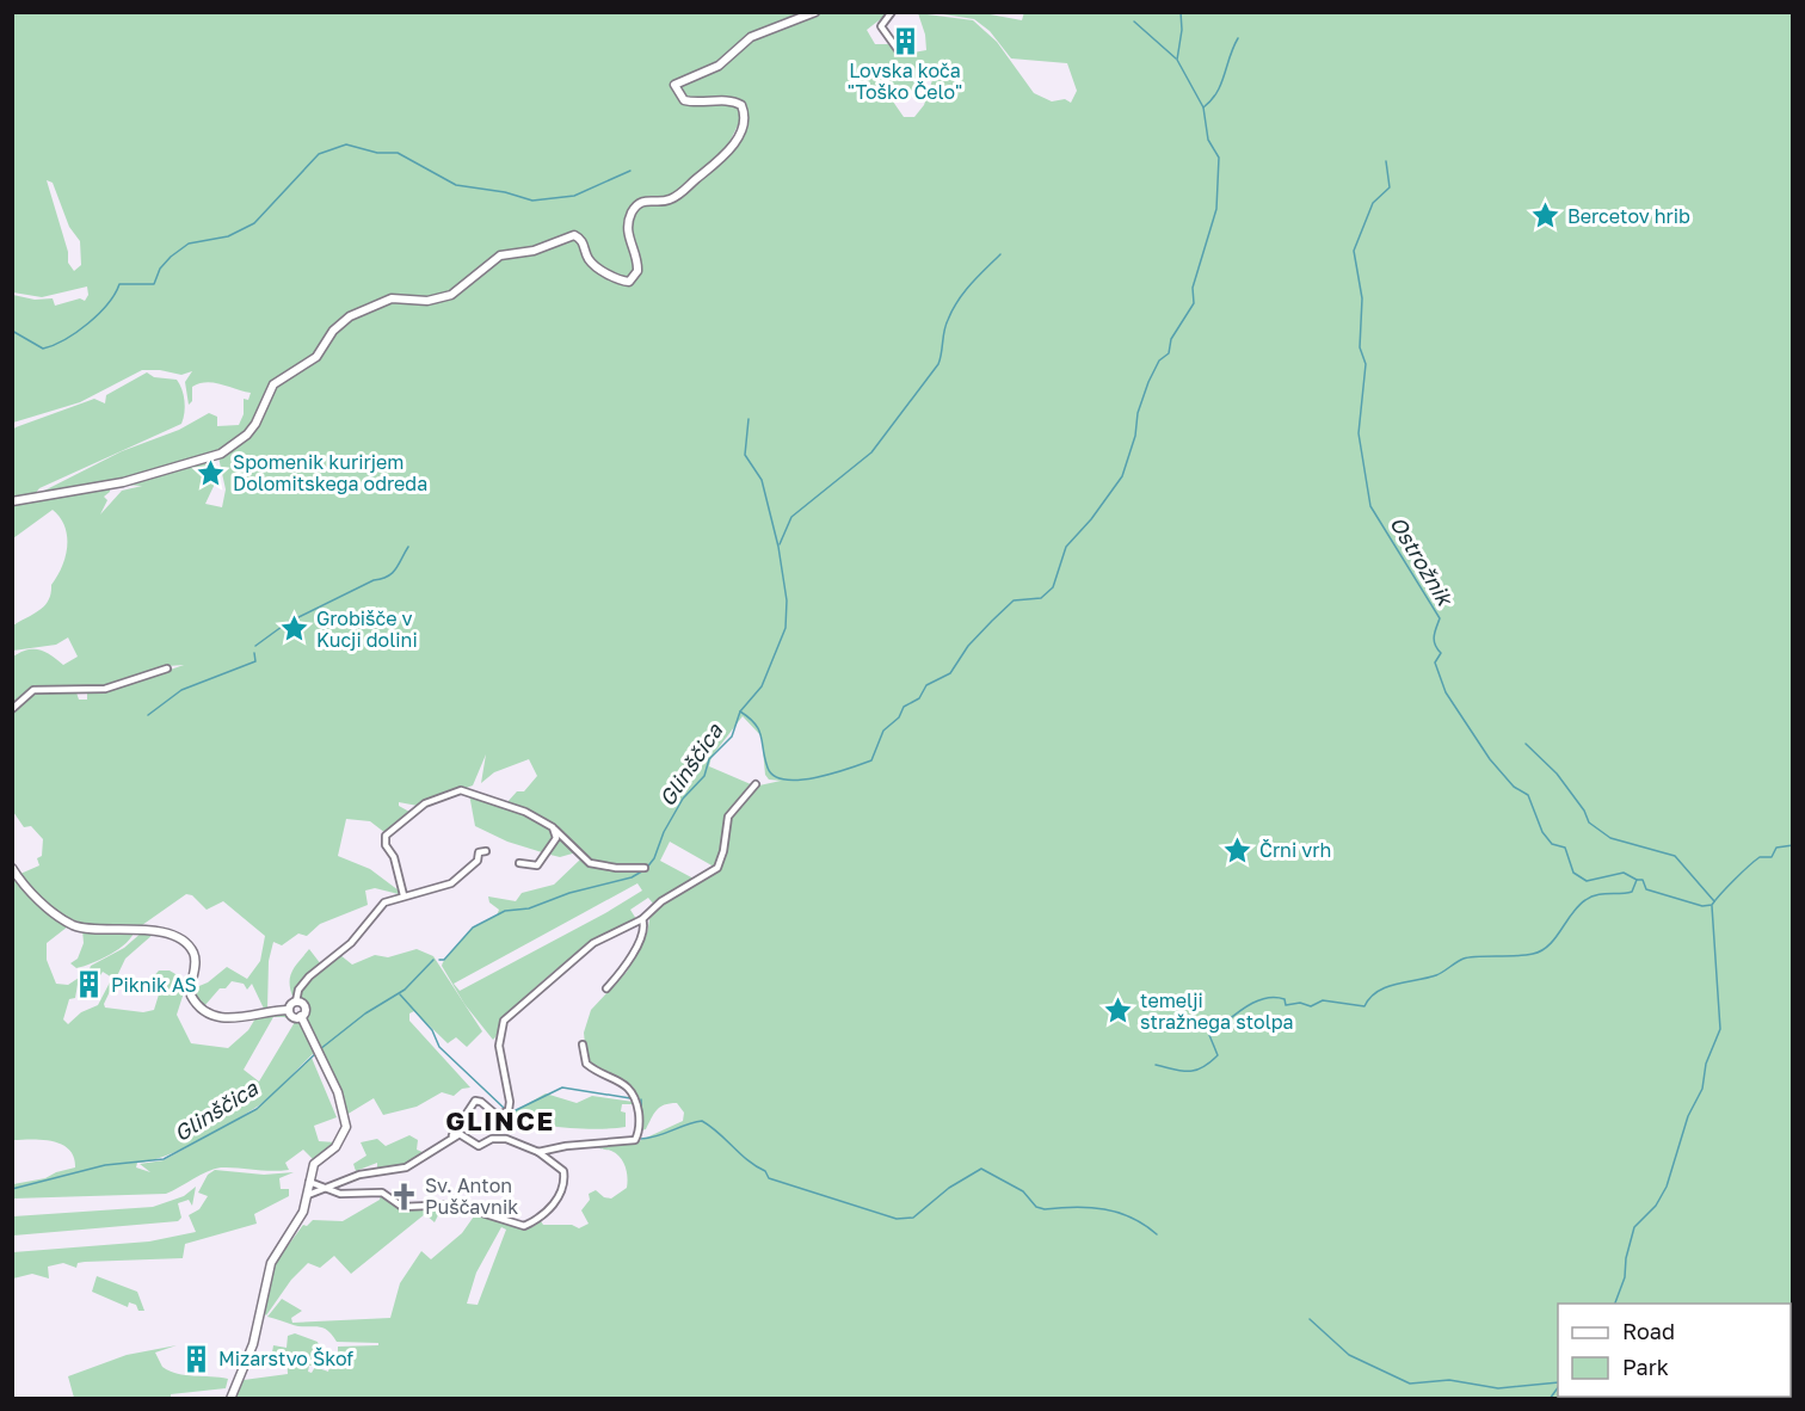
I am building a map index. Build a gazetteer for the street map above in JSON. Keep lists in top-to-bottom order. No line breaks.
{"districts":["GLINCE"],"water":["Ostrožnik","Glinščica"],"places":{"building":["Lovska koča \"Toško Čelo\"","Piknik AS","Mizarstvo Škof"],"place":["Bercetov hrib","Spomenik kurirjem Dolomitskega odreda","Grobišče v Kucji dolini","Črni vrh","temelji stražnega stolpa"],"church":["Sv. Anton Puščavnik"]},"legend":["Road","Park"]}
